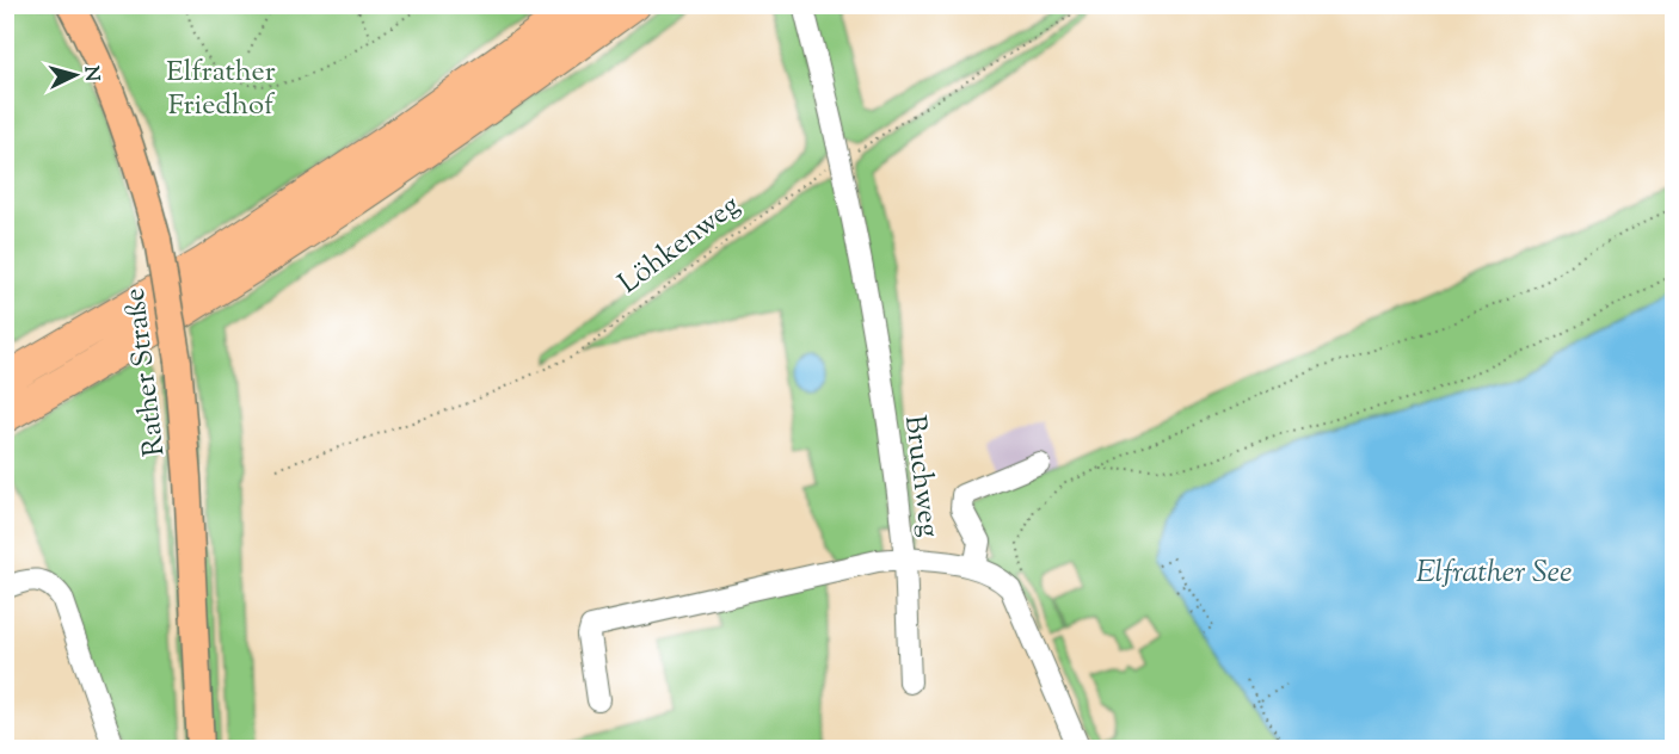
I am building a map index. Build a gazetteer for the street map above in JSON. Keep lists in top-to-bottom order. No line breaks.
{"streets":{"main road":["Rather Straße"],"street":["Bruchweg"],"path":["Löhkenweg"]},"crossings":[["Löhkenweg","Bruchweg"]],"water":["Elfrather See"],"parks":["Elfrather Friedhof"],"north":"right"}
